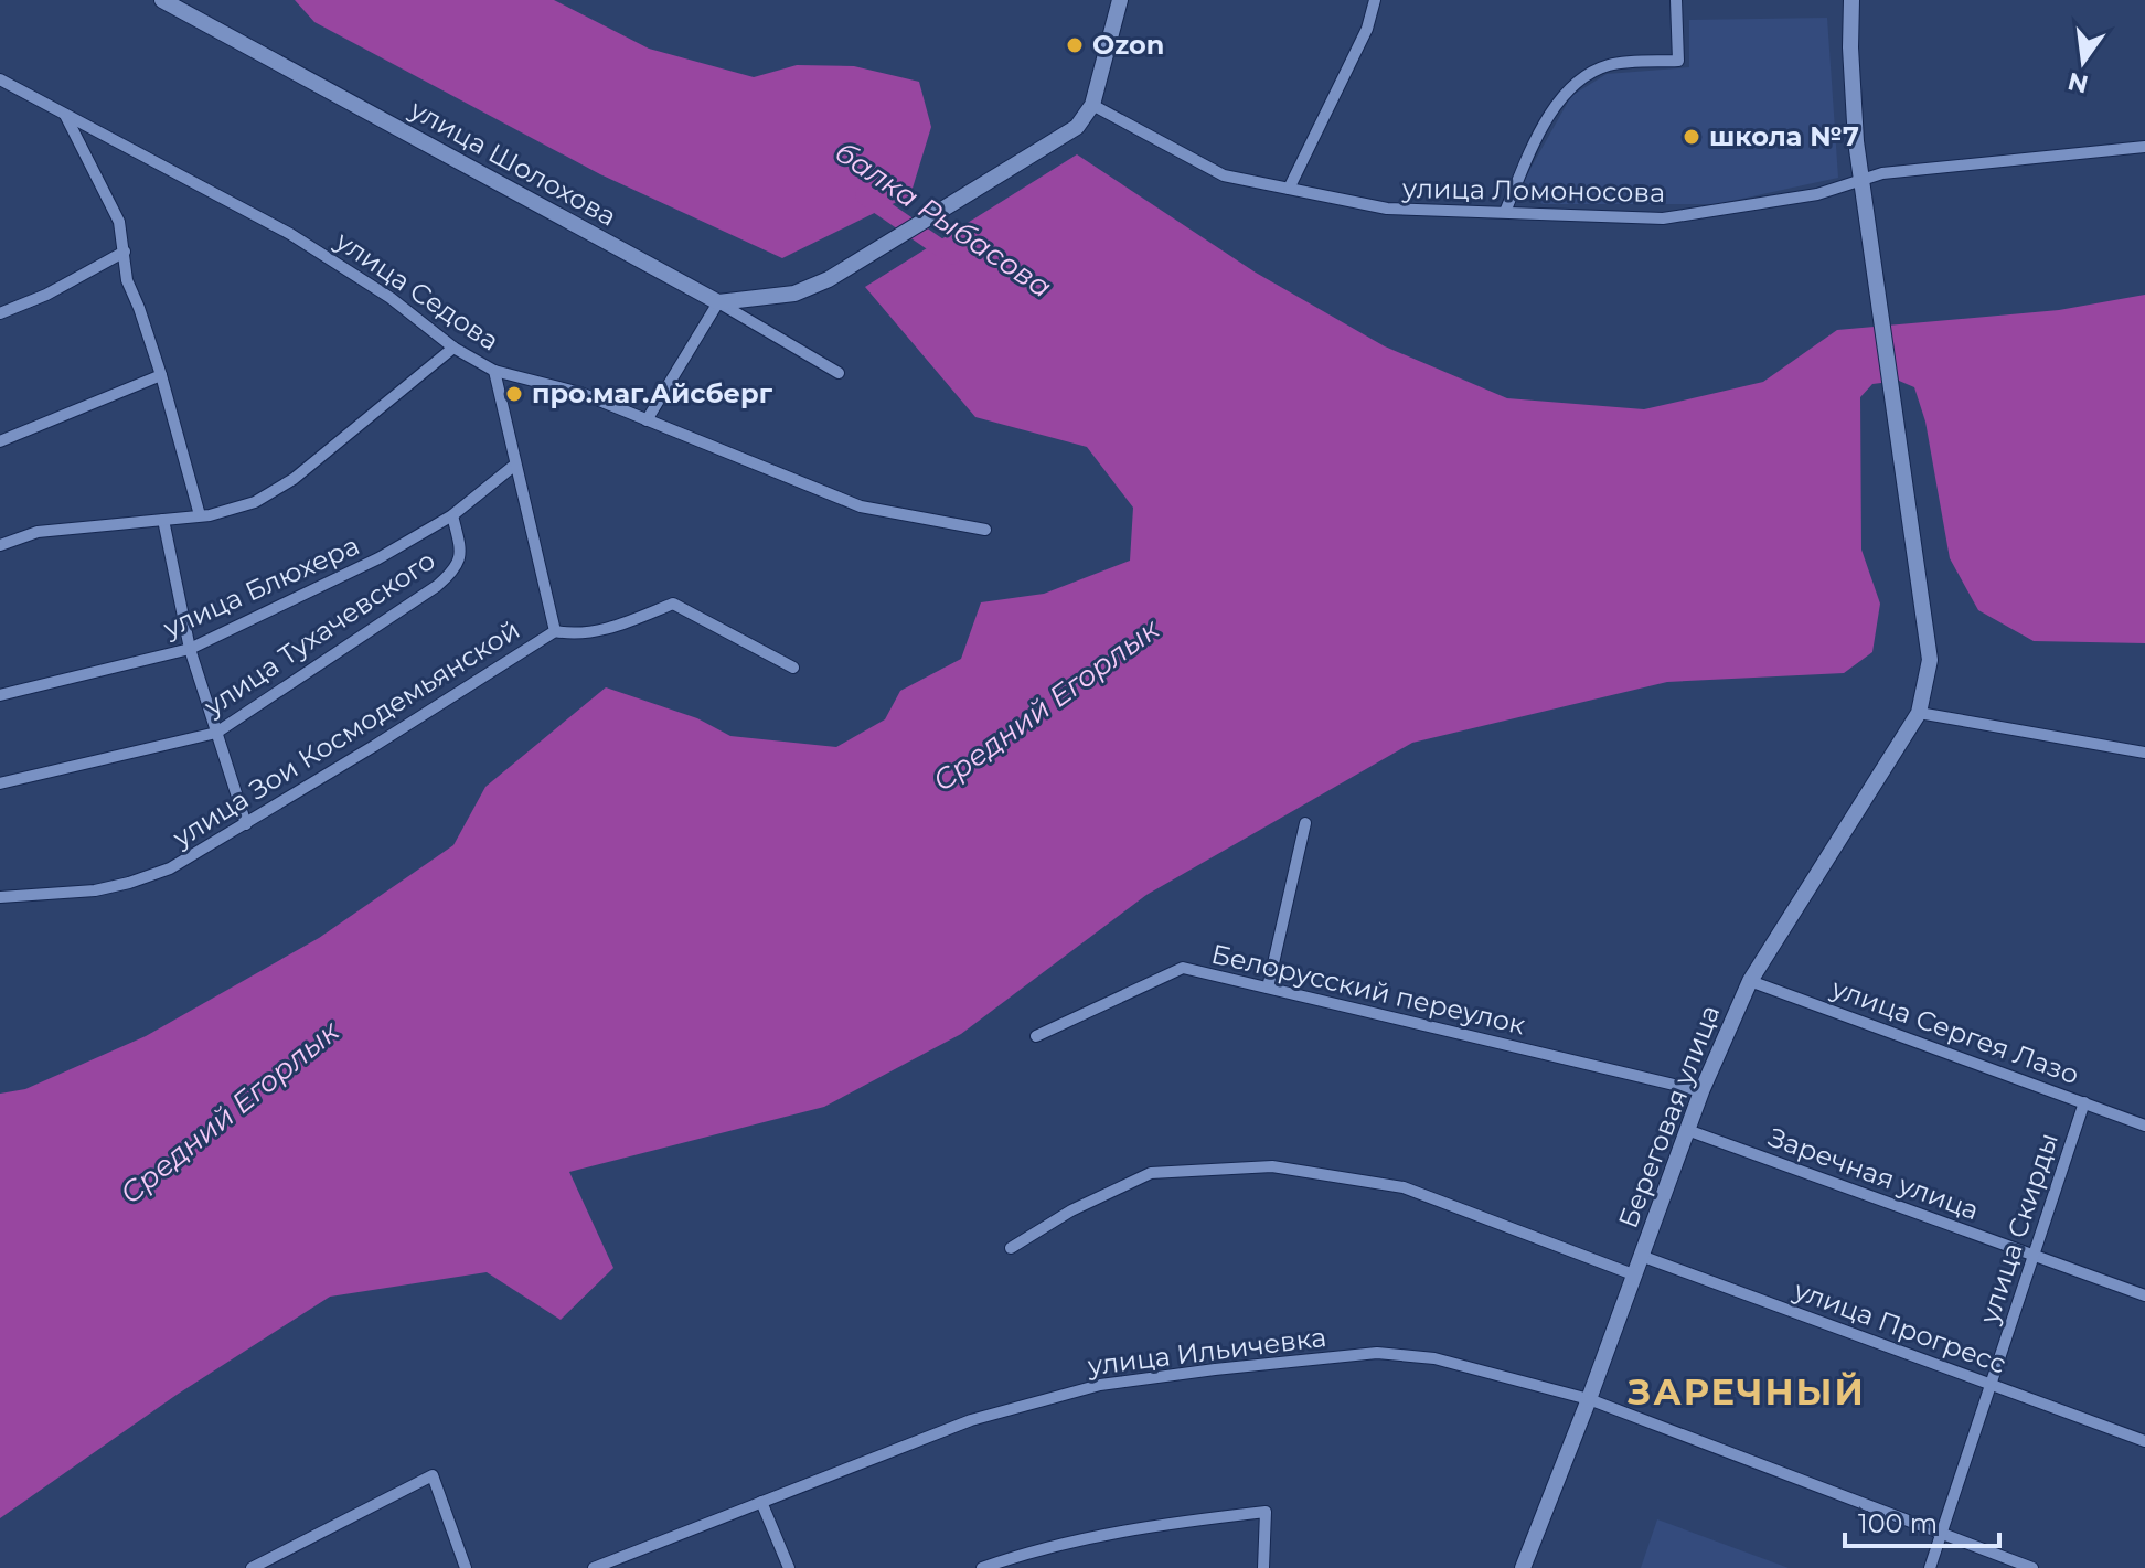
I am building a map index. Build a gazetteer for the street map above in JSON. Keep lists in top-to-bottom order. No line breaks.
{"streets":{"main road":["улица Шолохова","Береговая улица"],"street":["улица Ломоносова","улица Седова","улица Блюхера","улица Тухачевского","улица Зои Космодемьянской","Белорусский переулок","улица Сергея Лазо","Заречная улица","улица Скирды","улица Прогресс","улица Ильичевка"]},"crossings":[["улица Седова","улица Зои Космодемьянской"],["улица Блюхера","улица Тухачевского"],["улица Блюхера","улица Зои Космодемьянской"],["Белорусский переулок","Береговая улица"],["улица Сергея Лазо","Береговая улица"],["улица Сергея Лазо","улица Скирды"],["Береговая улица","Заречная улица"],["Береговая улица","улица Прогресс"],["Береговая улица","улица Ильичевка"],["Заречная улица","улица Скирды"],["улица Скирды","улица Прогресс"],["улица Скирды","улица Ильичевка"]],"districts":["ЗАРЕЧНЫЙ"],"water":["балка Рыбасова","Средний Егорлык"],"places":["Ozon","школа №7","про.маг.Айсберг"],"scale_bar":"100 m","north":"bottom"}
